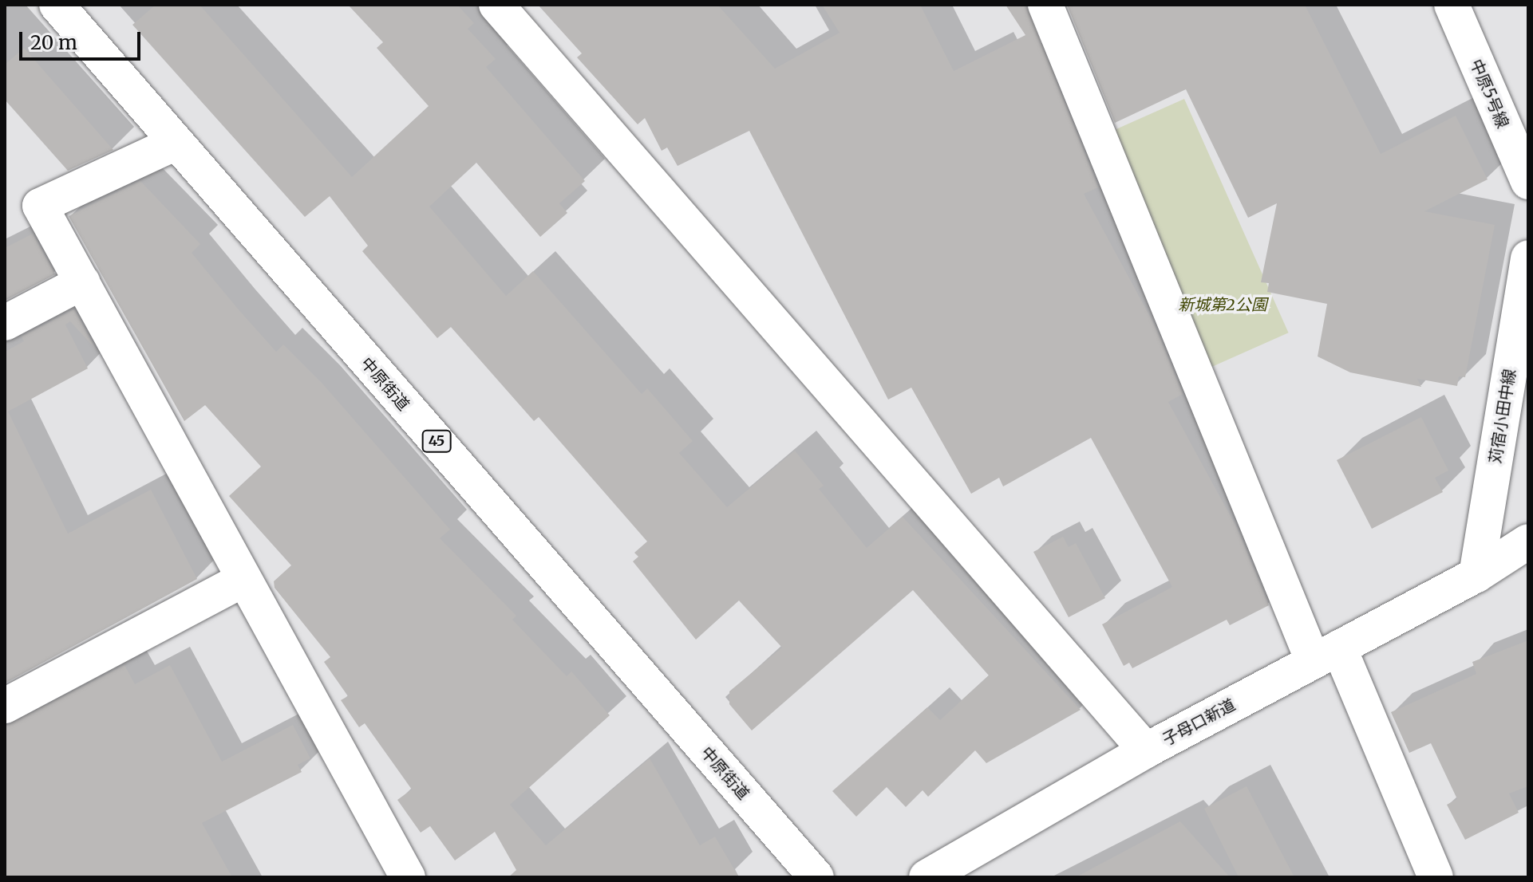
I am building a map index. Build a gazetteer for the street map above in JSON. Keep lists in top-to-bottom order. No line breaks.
{"streets":{"street":["中原5号線","中原街道","苅宿小田中線","45","子母口新道"]},"crossings":[["苅宿小田中線","子母口新道"]],"parks":["新城第2公園"],"scale_bar":"20 m"}
